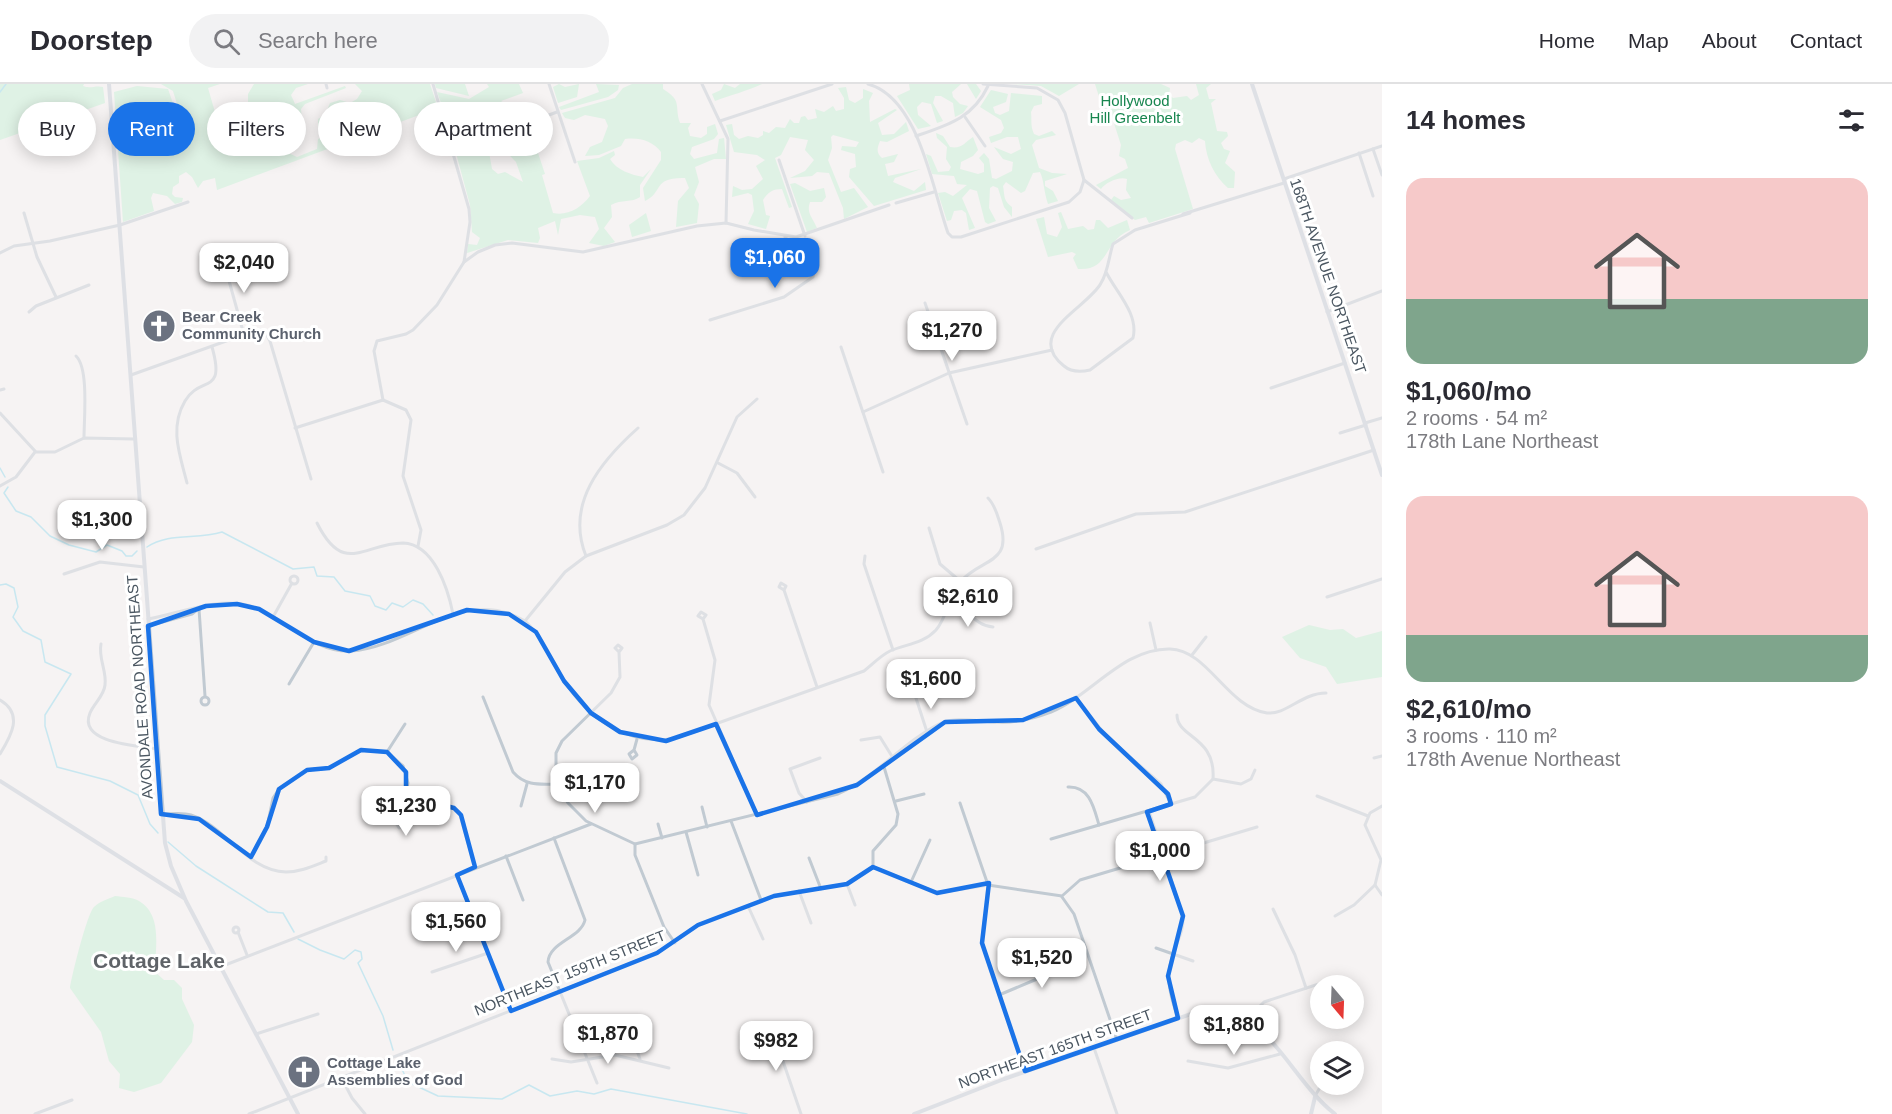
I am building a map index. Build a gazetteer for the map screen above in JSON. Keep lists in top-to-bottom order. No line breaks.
{"streets":{"street":["168TH AVENUE NORTHEAST","AVONDALE ROAD NORTHEAST","NORTHEAST 159TH STREET","NORTHEAST 165TH STREET"]},"crossings":[["AVONDALE ROAD NORTHEAST","NORTHEAST 159TH STREET"]],"districts":["Cottage Lake"],"parks":["Hollywood Hill Greenbelt"],"places":{"church":["Bear Creek Community Church","Cottage Lake Assemblies of God"]},"north":"bottom","page":{"header":"Doorstep","search":"Search here","nav":["Home","Map","About","Contact"],"heading":"14 homes","chip":["Buy","Rent","Filters","New","Apartment"],"list":[{"name":"$1,060/mo","note":"2 rooms · 54 m² · 178th Lane Northeast"},{"name":"$2,610/mo","note":"3 rooms · 110 m² · 178th Avenue Northeast"}],"price":["$1,060","$2,040","$1,270","$1,300","$2,610","$1,600","$1,170","$1,230","$1,000","$1,560","$1,520","$1,880","$1,870","$982"]}}
